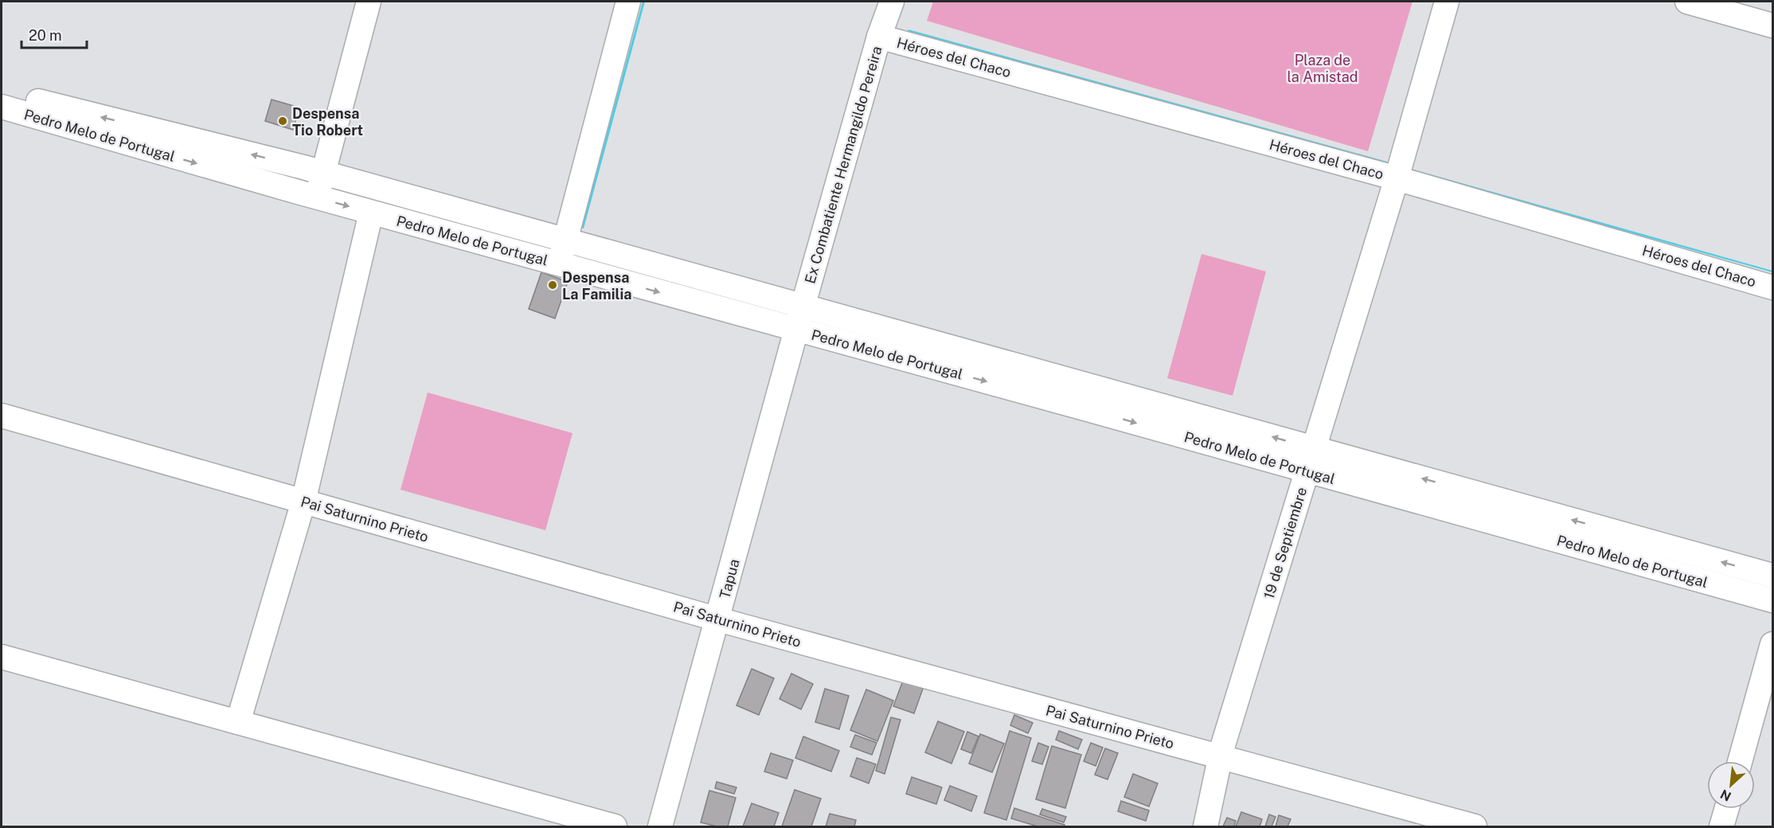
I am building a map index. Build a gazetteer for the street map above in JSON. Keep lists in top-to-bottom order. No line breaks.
{"streets":{"street":["Héroes del Chaco","Pedro Melo de Portugal","Ex Combatiente Hermangildo Pereira","Pai Saturnino Prieto","19 de Septiembre","Tapua"]},"crossings":[["Héroes del Chaco","Ex Combatiente Hermangildo Pereira"],["Héroes del Chaco","19 de Septiembre"],["Pedro Melo de Portugal","Ex Combatiente Hermangildo Pereira"],["Pedro Melo de Portugal","19 de Septiembre"],["Pedro Melo de Portugal","Tapua"],["Ex Combatiente Hermangildo Pereira","Tapua"],["Pai Saturnino Prieto","19 de Septiembre"],["Pai Saturnino Prieto","Tapua"]],"parks":["Plaza de la Amistad"],"places":["Despensa Tio Robert","Despensa La Familia"],"scale_bar":"20 m","north":"bottom left"}
